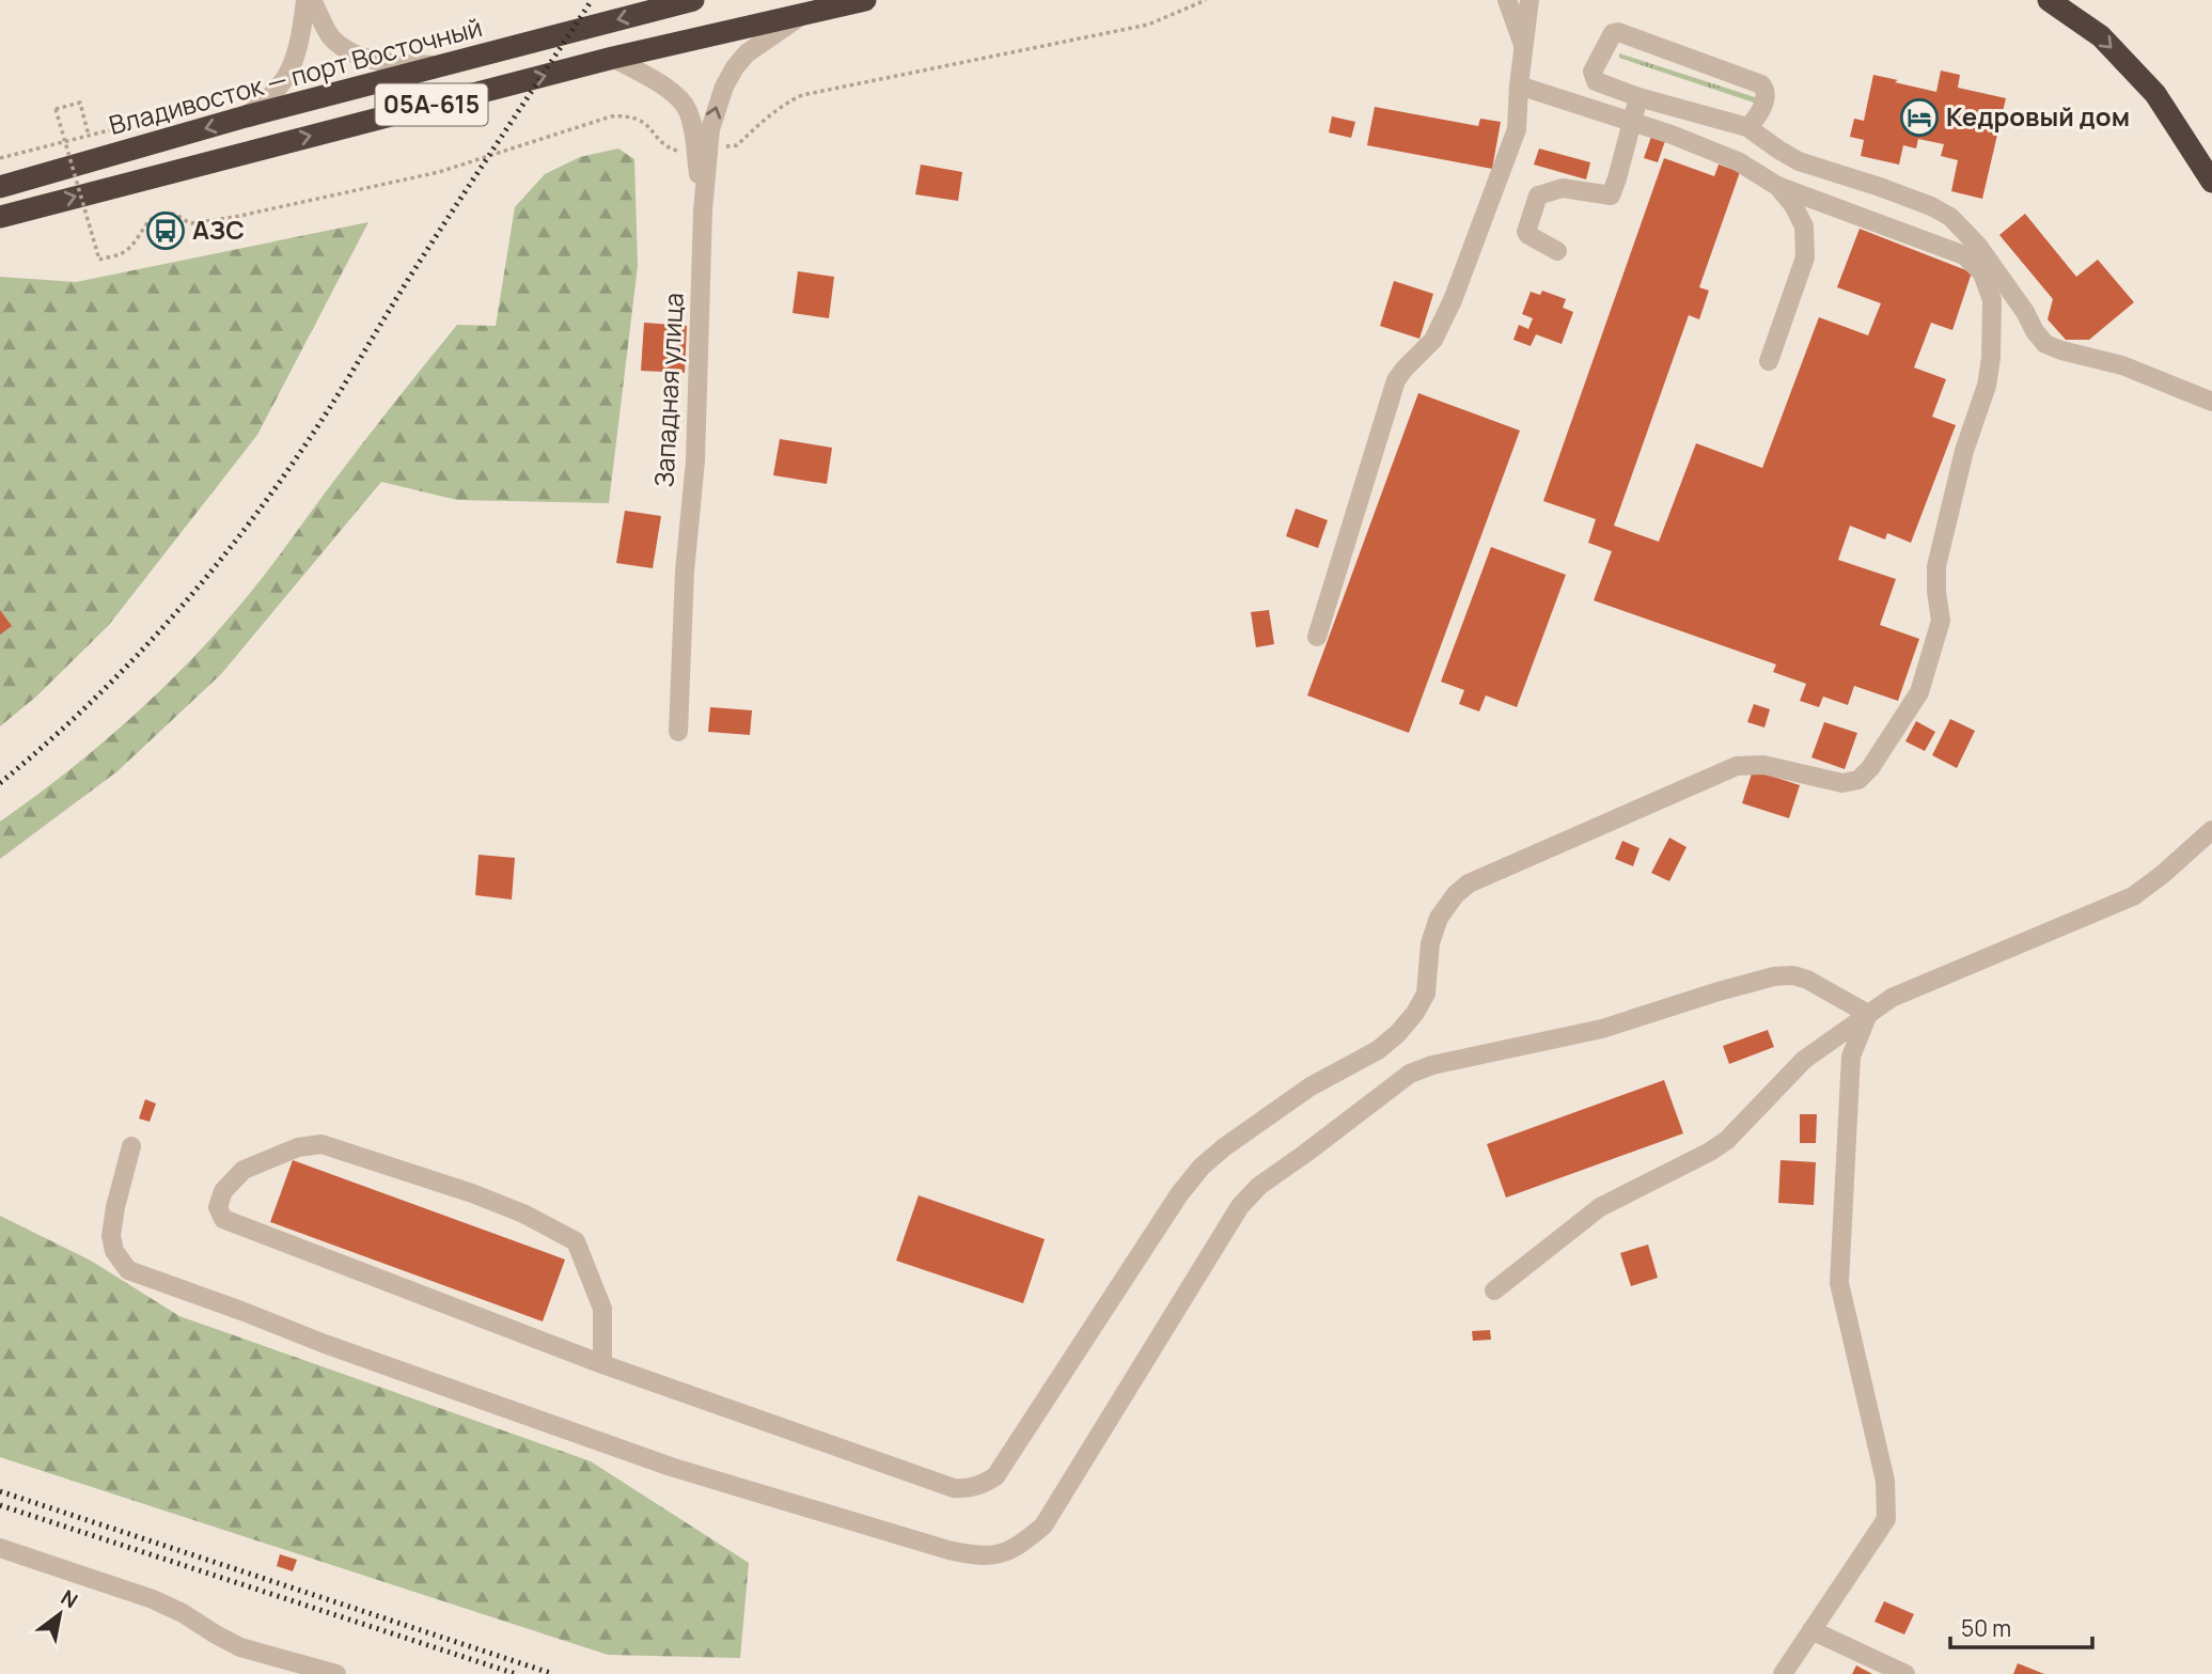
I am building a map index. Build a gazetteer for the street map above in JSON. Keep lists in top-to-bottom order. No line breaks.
{"streets":{"highway":["Владивосток — порт Восточный","05А-615"],"street":["Западная улица"]},"crossings":[["05А-615","Западная улица"]],"places":{"hotel":["Кедровый дом"],"bus stop":["АЗС"]},"scale_bar":"50 m","north":"top right"}
